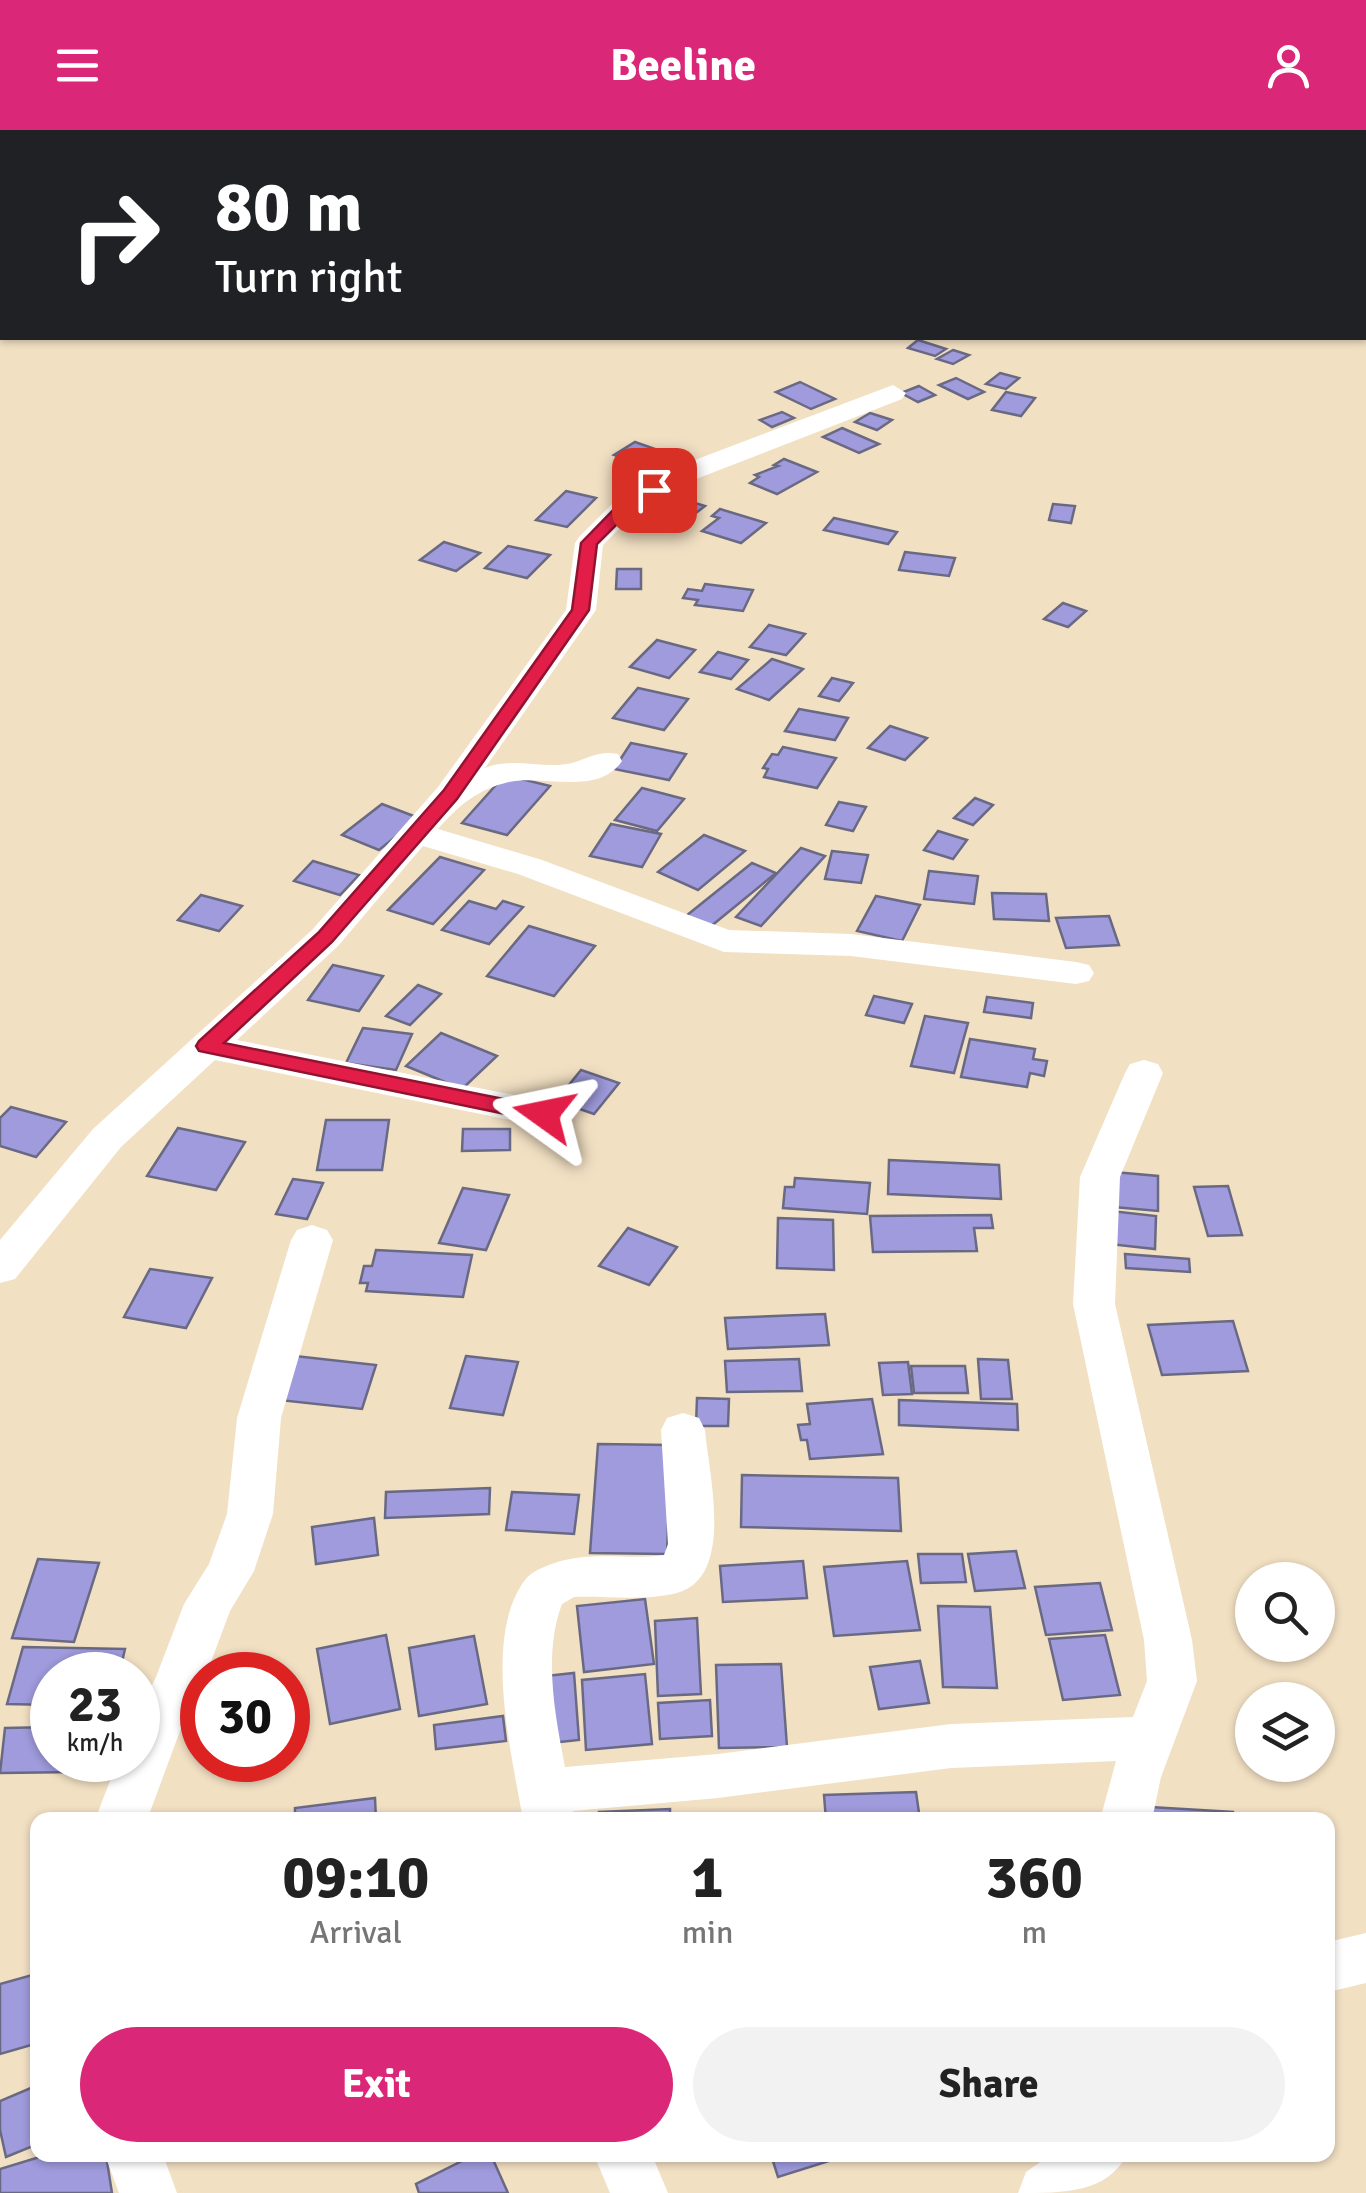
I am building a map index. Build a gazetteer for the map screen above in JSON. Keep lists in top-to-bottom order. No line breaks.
{"page":{"header":"Beeline","turn":["80 m","Turn right"],"speed":"23 km/h","limit":"30","eta":["09:10","Arrival","1","min","360","m"],"buttons":["Exit","Share"]}}
